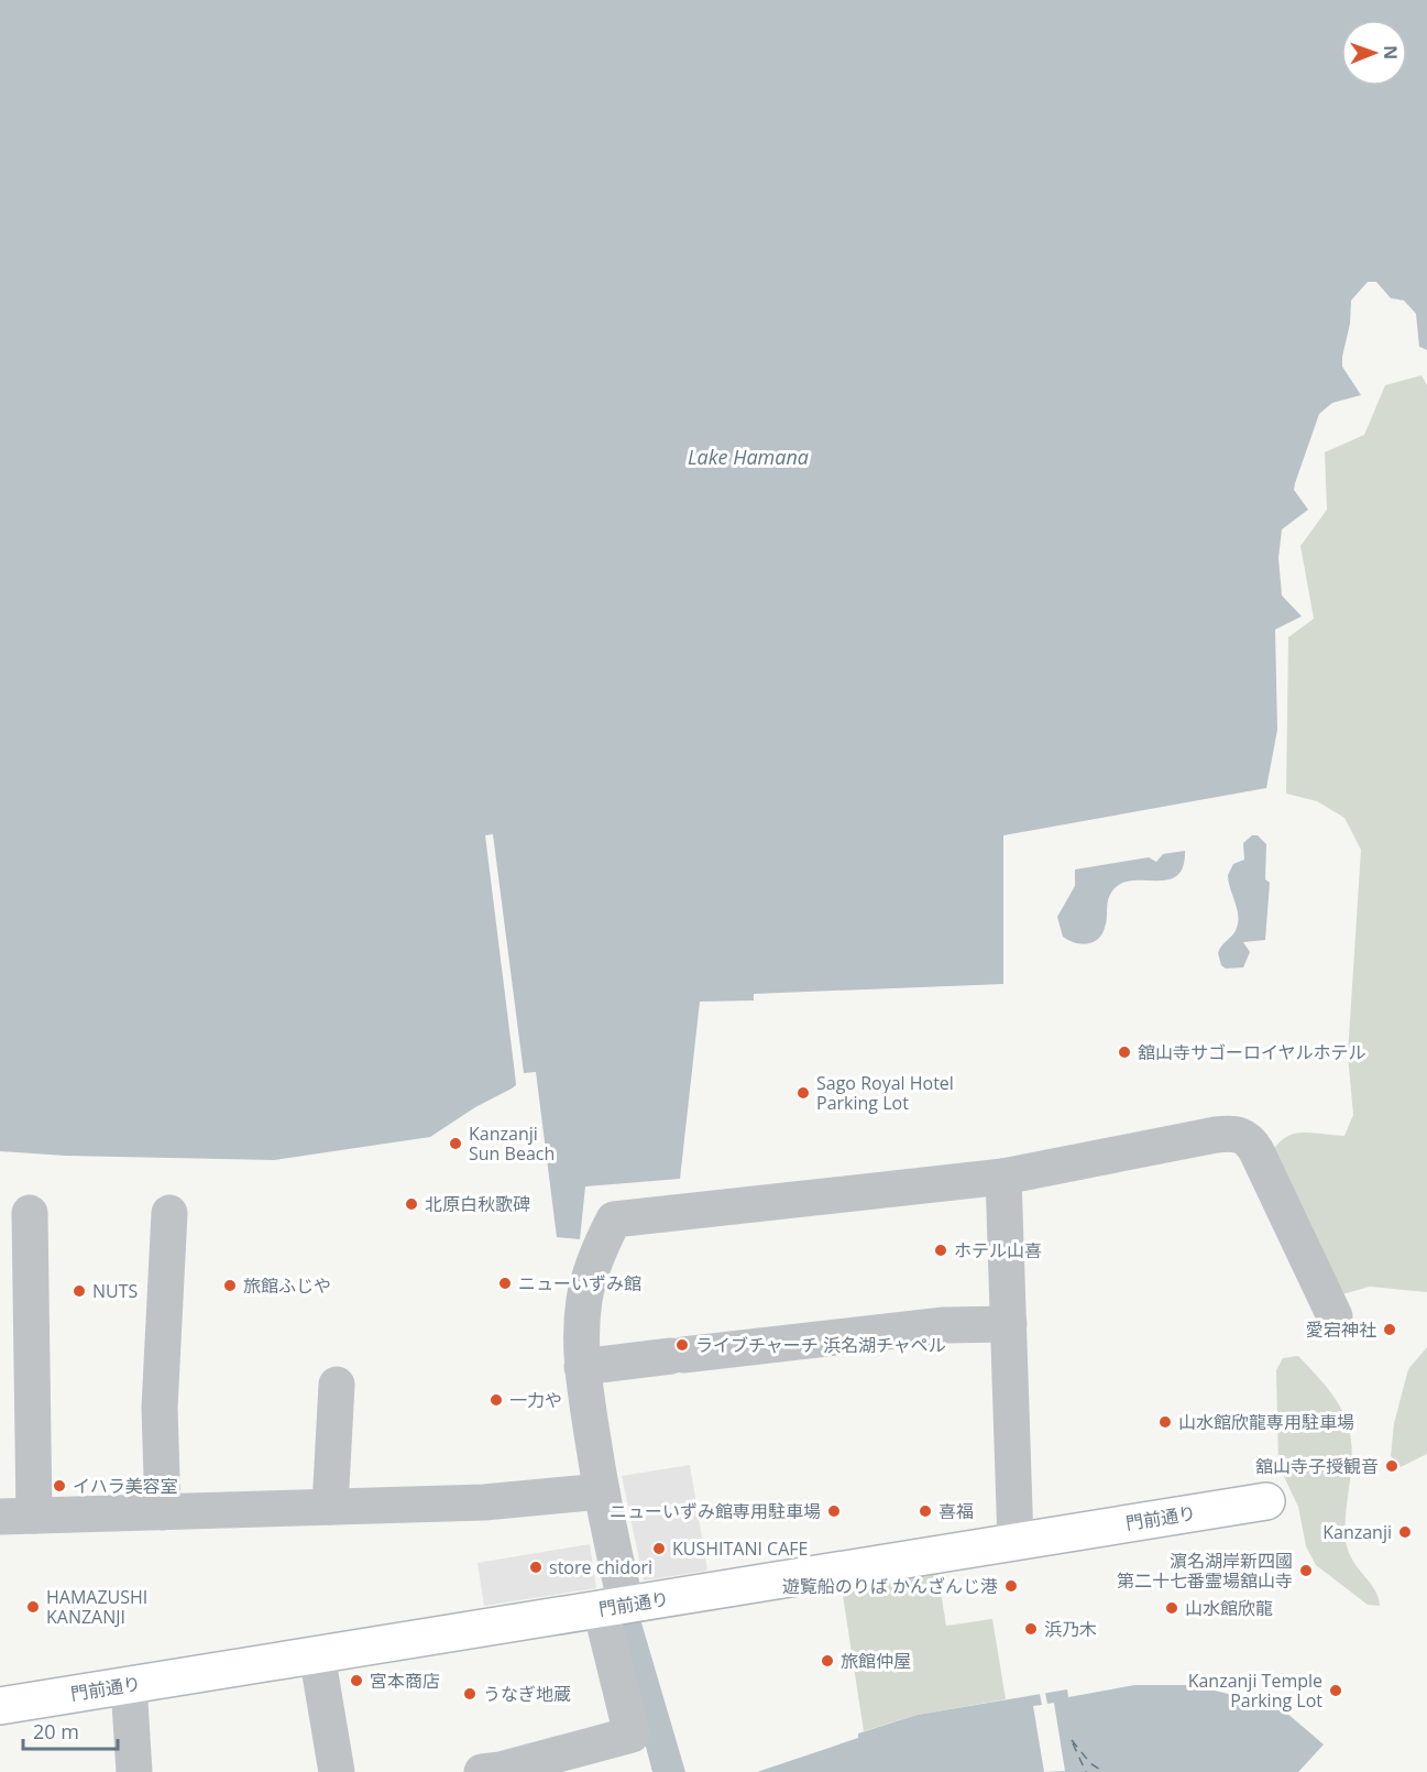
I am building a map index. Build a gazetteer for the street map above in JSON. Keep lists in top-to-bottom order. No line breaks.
{"streets":{"main road":["門前通り"]},"water":["Lake Hamana"],"places":["舘山寺サゴーロイヤルホテル","Sago Royal Hotel Parking Lot","Kanzanji Sun Beach","北原白秋歌碑","ホテル山喜","ニューいずみ館","旅館ふじや","NUTS","愛宕神社","ライブチャーチ 浜名湖チャペル","一力や","山水館欣龍専用駐車場","舘山寺子授観音","イハラ美容室","ニューいずみ館専用駐車場","喜福","Kanzanji","KUSHITANI CAFE","store chidori","濵名湖岸新四國 第二十七番霊場舘山寺","遊覧船のりば かんざんじ港","HAMAZUSHI KANZANJI","山水館欣龍","浜乃木","旅館仲屋","宮本商店","Kanzanji Temple Parking Lot","うなぎ地蔵"],"scale_bar":"20 m","north":"right"}
